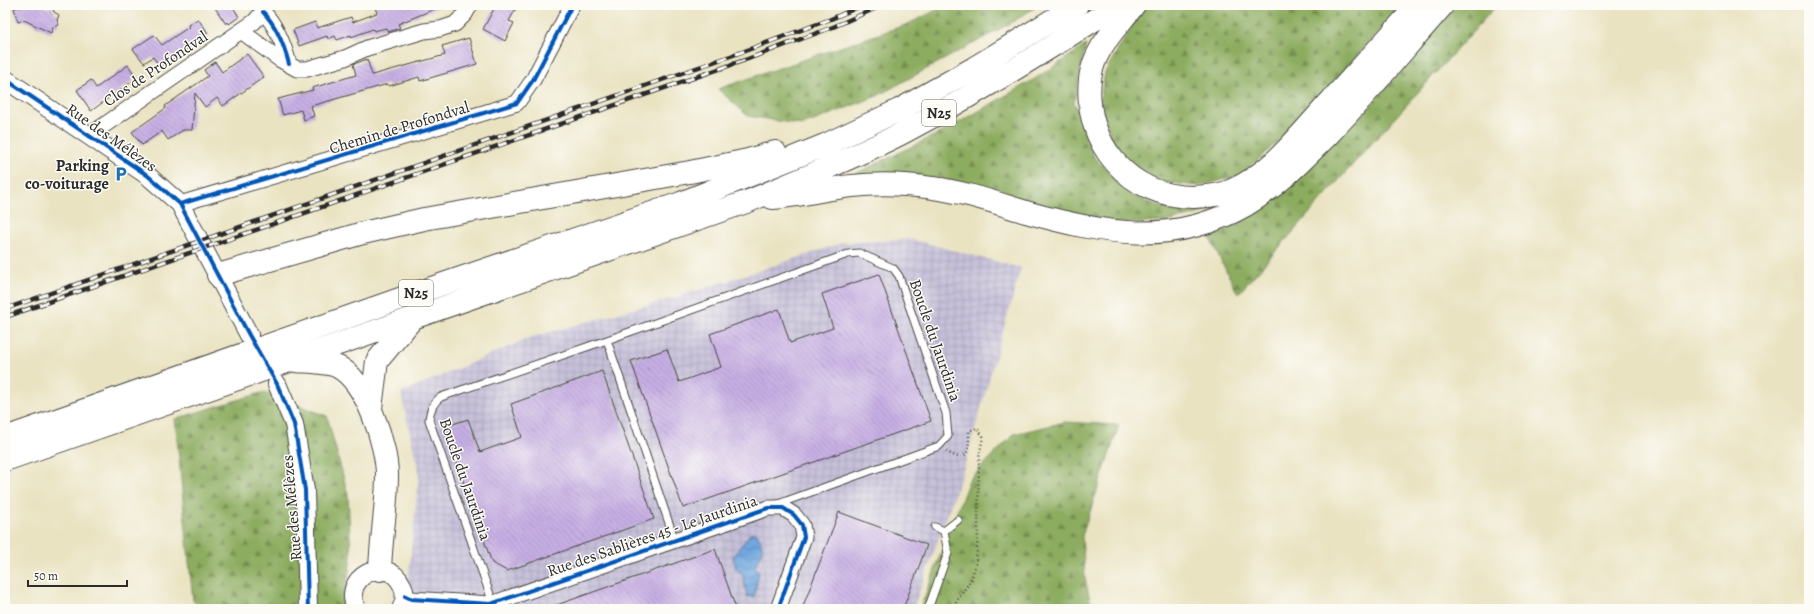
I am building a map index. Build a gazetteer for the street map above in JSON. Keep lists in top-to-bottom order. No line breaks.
{"streets":{"highway":["N25"],"street":["Clos de Profondval","Chemin de Profondval","Rue des Mélèzes","Rue des Sablières 45 - Le Jaurdinia"],"lane":["Boucle du Jaurdinia"]},"crossings":[["Clos de Profondval","Rue des Mélèzes"],["Chemin de Profondval","Rue des Mélèzes"],["Boucle du Jaurdinia","Rue des Sablières 45 - Le Jaurdinia"]],"places":{"parking":["Parking co-voiturage"]},"scale_bar":"50 m"}
